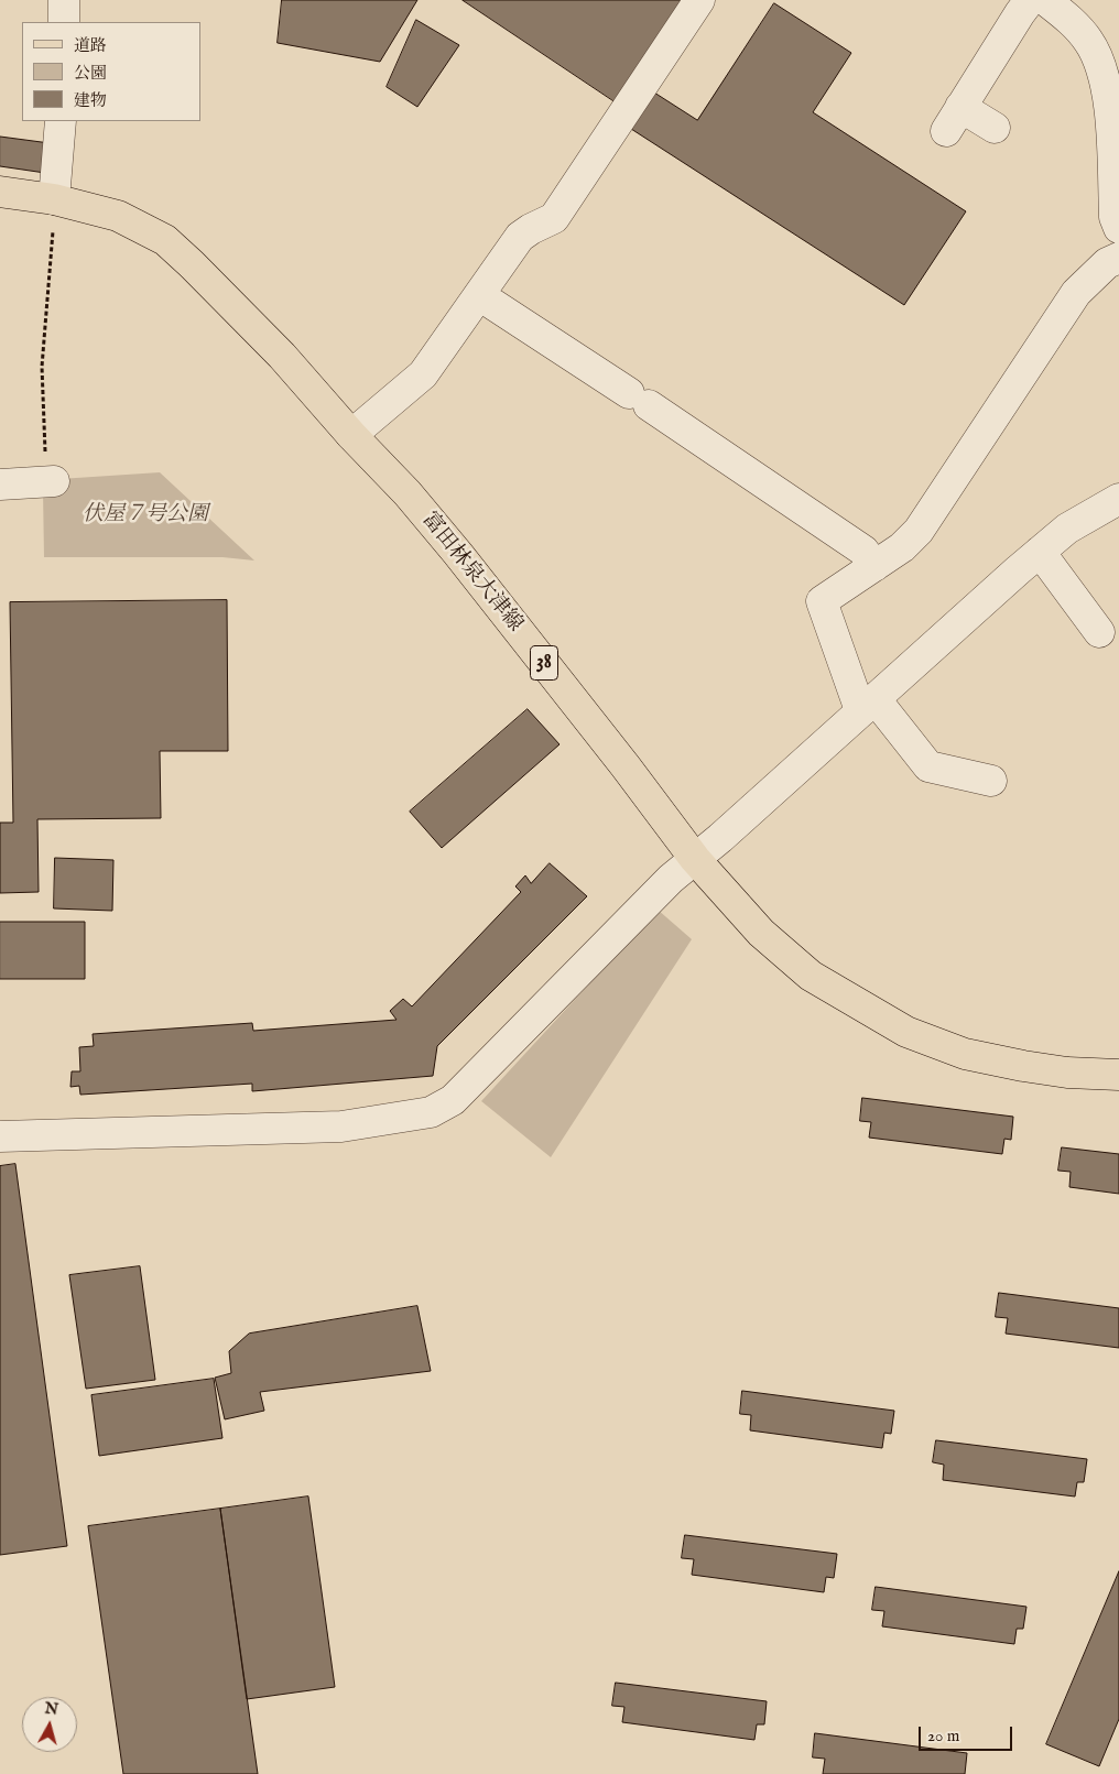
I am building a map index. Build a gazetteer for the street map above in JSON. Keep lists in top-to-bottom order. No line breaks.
{"streets":{"main road":["富田林泉大津線","38"]},"parks":["伏屋７号公園"],"legend":["道路","公園","建物"],"scale_bar":"20 m","north":"top"}
